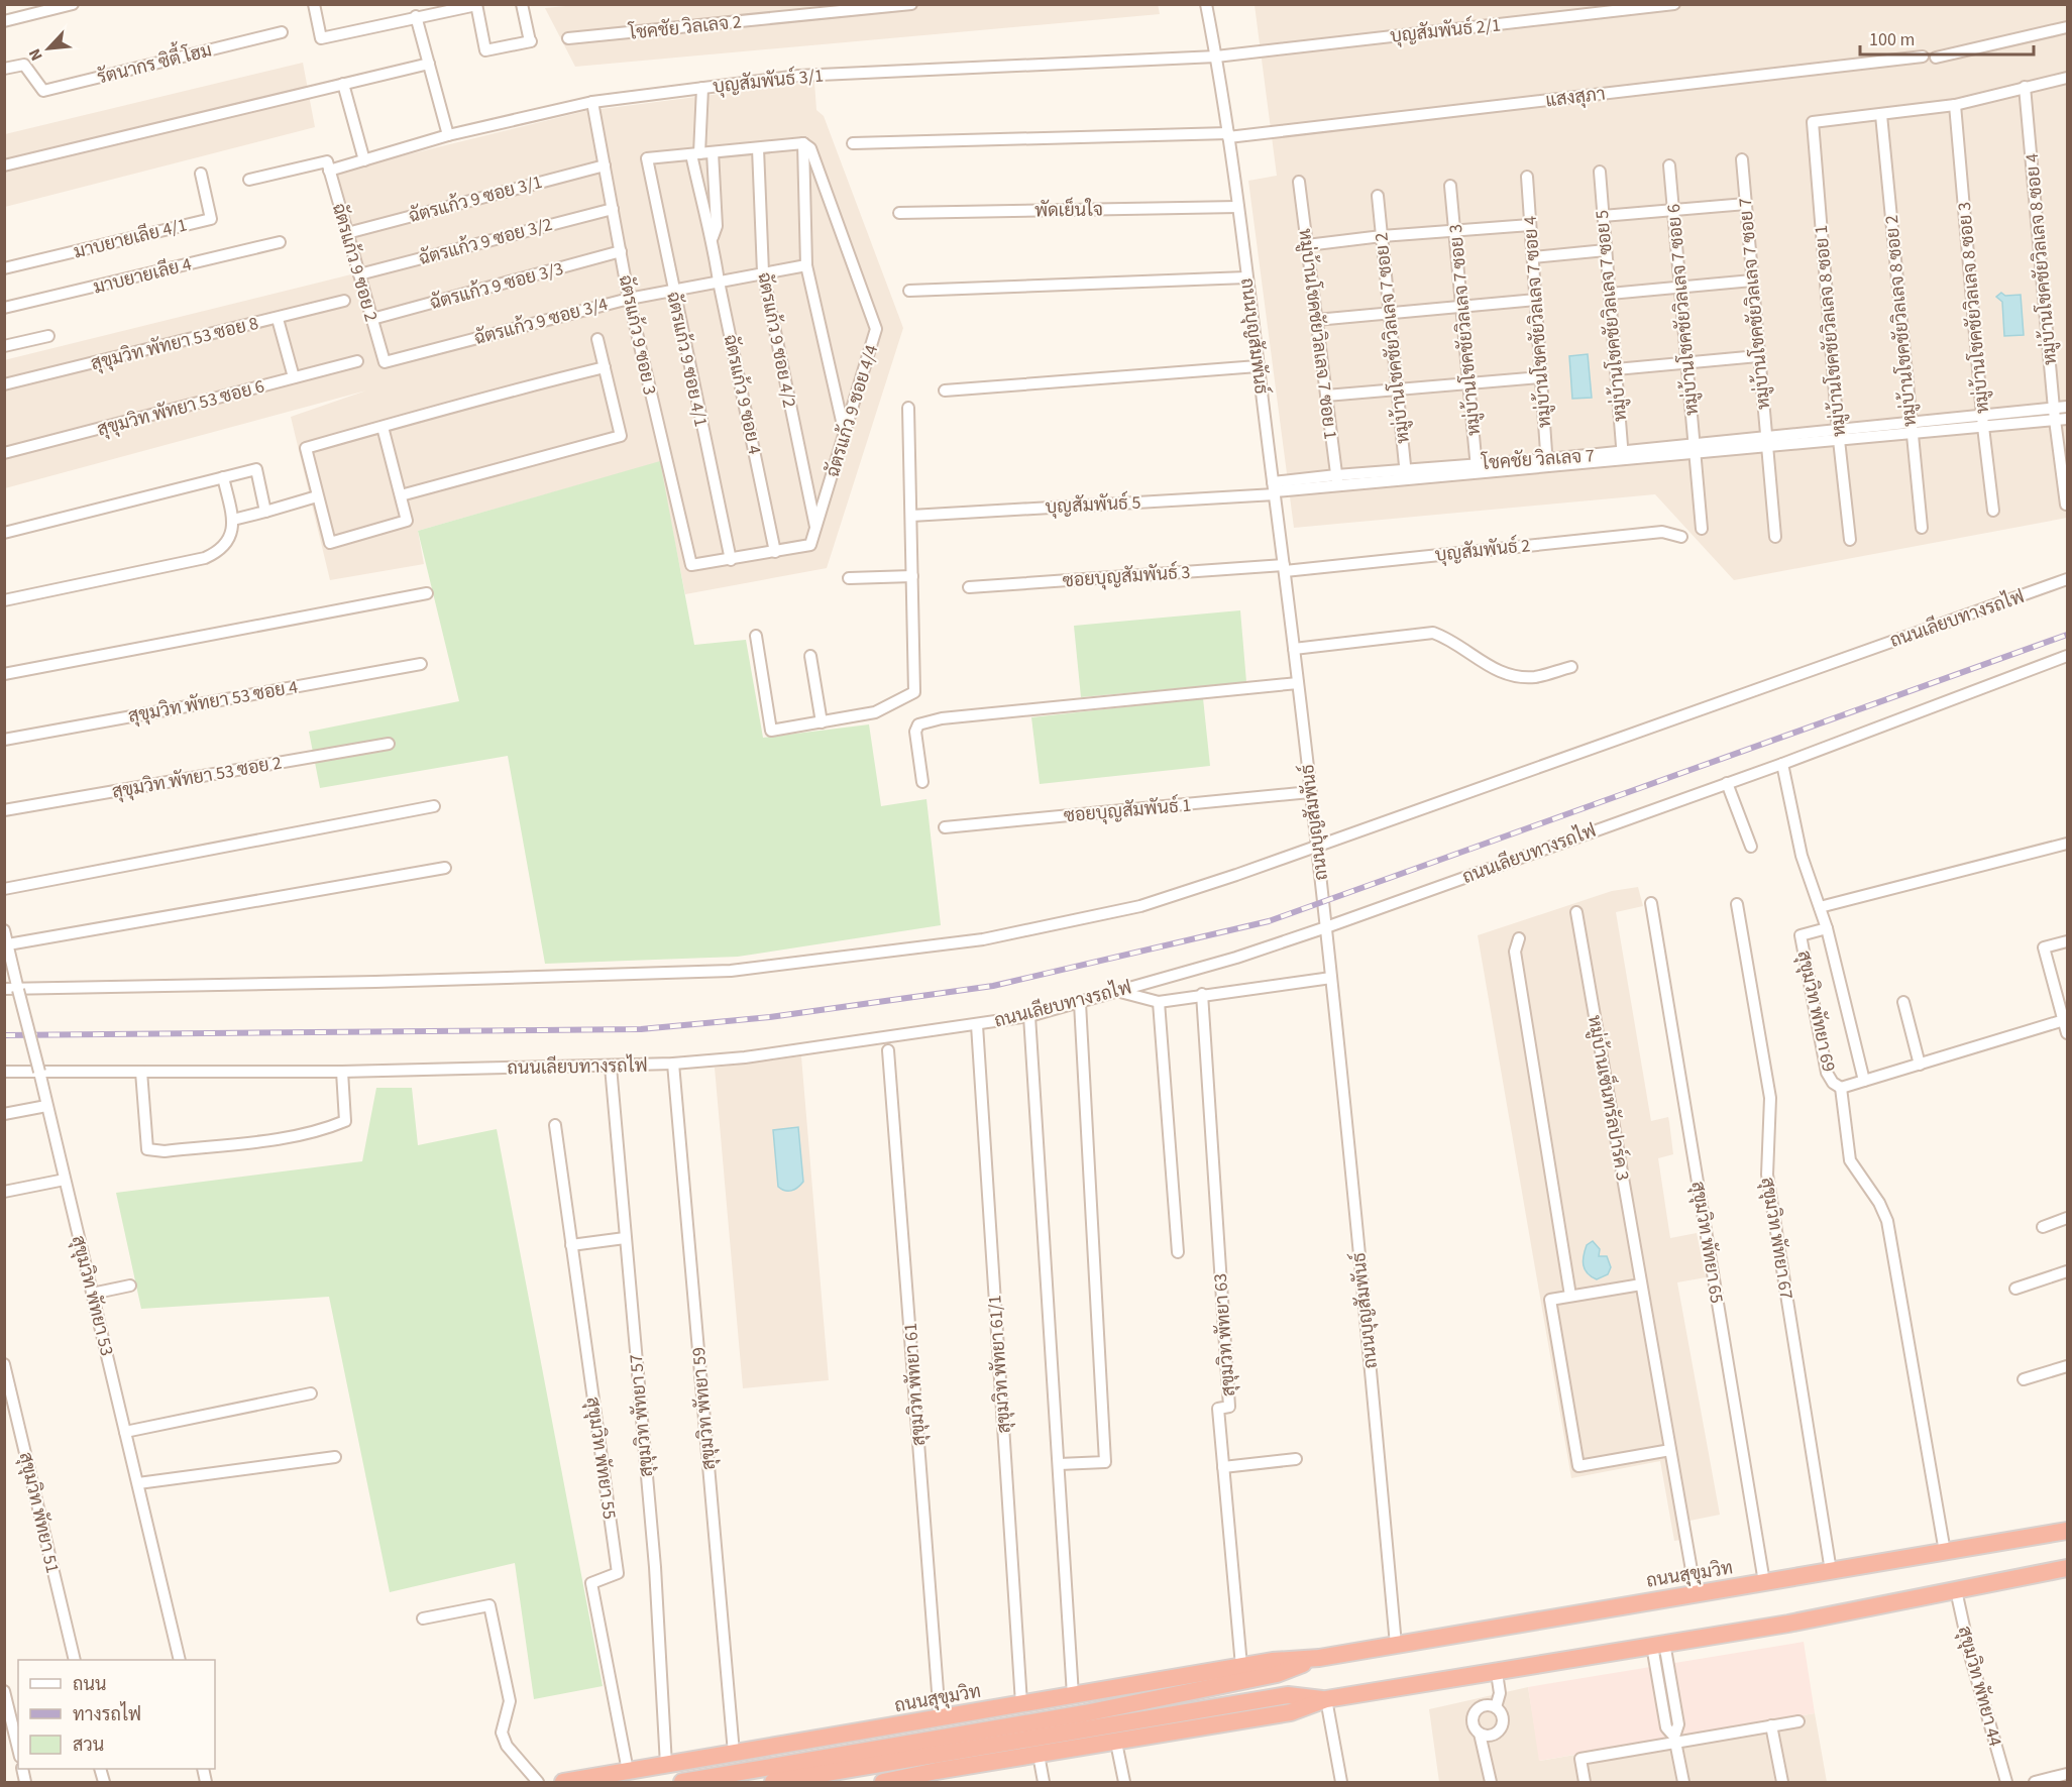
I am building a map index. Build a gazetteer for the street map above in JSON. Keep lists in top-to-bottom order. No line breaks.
{"streets":{"highway":["ถนนสุขุมวิท"],"street":["โชคชัย วิลเลจ 2","บุญสัมพันธ์ 2/1","รัตนากร ซิตี้ โฮม","บุญสัมพันธ์ 3/1","แสงสุภา","ฉัตรแก้ว 9 ซอย 3/1","พัดเย็นใจ","มาบยายเลีย 4/1","ฉัตรแก้ว 9 ซอย 3/2","หมู่บ้านโชคชัยวิลเลจ 8 ซอย 4","ฉัตรแก้ว 9 ซอย 2","มาบยายเลีย 4","ฉัตรแก้ว 9 ซอย 3/3","หมู่บ้านโชคชัยวิลเลจ 7 ซอย 7","หมู่บ้านโชคชัยวิลเลจ 8 ซอย 3","หมู่บ้านโชคชัยวิลเลจ 7 ซอย 6","หมู่บ้านโชคชัยวิลเลจ 7 ซอย 5","ฉัตรแก้ว 9 ซอย 3/4","หมู่บ้านโชคชัยวิลเลจ 8 ซอย 2","หมู่บ้านโชคชัยวิลเลจ 7 ซอย 4","หมู่บ้านโชคชัยวิลเลจ 7 ซอย 3","หมู่บ้านโชคชัยวิลเลจ 8 ซอย 1","หมู่บ้านโชคชัยวิลเลจ 7 ซอย 1","ฉัตรแก้ว 9 ซอย 3","ถนนบุญสัมพันธ์","หมู่บ้านโชคชัยวิลเลจ 7 ซอย 2","ฉัตรแก้ว 9 ซอย 4/2","สุขุมวิท พัทยา 53 ซอย 8","ฉัตรแก้ว 9 ซอย 4/1","ฉัตรแก้ว 9 ซอย 4","สุขุมวิท พัทยา 53 ซอย 6","ฉัตรแก้ว 9 ซอย 4/4","โชคชัย วิลเลจ 7","บุญสัมพันธ์ 5","บุญสัมพันธ์ 2","ซอยบุญสัมพันธ์ 3","ถนนเลียบทางรถไฟ","สุขุมวิท พัทยา 53 ซอย 4","สุขุมวิท พัทยา 53 ซอย 2","ซอยบุญสัมพันธ์ 1","สุขุมวิท พัทยา 69","หมู่บ้านเซ็นทรัลปาร์ค 3","สุขุมวิท พัทยา 67","สุขุมวิท พัทยา 65","สุขุมวิท พัทยา 53","สุขุมวิท พัทยา 63","สุขุมวิท พัทยา 61/1","สุขุมวิท พัทยา 61","สุขุมวิท พัทยา 59","สุขุมวิท พัทยา 57","สุขุมวิท พัทยา 55","สุขุมวิท พัทยา 51","สุขุมวิท พัทยา 44"]},"crossings":[["บุญสัมพันธ์ 2/1","บุญสัมพันธ์ 3/1"],["บุญสัมพันธ์ 2/1","ถนนบุญสัมพันธ์"],["บุญสัมพันธ์ 3/1","ฉัตรแก้ว 9 ซอย 2"],["บุญสัมพันธ์ 3/1","ฉัตรแก้ว 9 ซอย 3"],["บุญสัมพันธ์ 3/1","ถนนบุญสัมพันธ์"],["บุญสัมพันธ์ 3/1","ฉัตรแก้ว 9 ซอย 4"],["แสงสุภา","ถนนบุญสัมพันธ์"],["ฉัตรแก้ว 9 ซอย 3/1","ฉัตรแก้ว 9 ซอย 2"],["ฉัตรแก้ว 9 ซอย 3/1","ฉัตรแก้ว 9 ซอย 3"],["พัดเย็นใจ","ถนนบุญสัมพันธ์"],["ฉัตรแก้ว 9 ซอย 3/2","ฉัตรแก้ว 9 ซอย 2"],["ฉัตรแก้ว 9 ซอย 3/2","ฉัตรแก้ว 9 ซอย 3"],["ฉัตรแก้ว 9 ซอย 2","ฉัตรแก้ว 9 ซอย 3/3"],["ฉัตรแก้ว 9 ซอย 2","ฉัตรแก้ว 9 ซอย 3/4"],["ฉัตรแก้ว 9 ซอย 3/3","ฉัตรแก้ว 9 ซอย 3"],["หมู่บ้านโชคชัยวิลเลจ 7 ซอย 7","โชคชัย วิลเลจ 7"],["หมู่บ้านโชคชัยวิลเลจ 8 ซอย 3","โชคชัย วิลเลจ 7"],["หมู่บ้านโชคชัยวิลเลจ 7 ซอย 6","โชคชัย วิลเลจ 7"],["หมู่บ้านโชคชัยวิลเลจ 7 ซอย 5","โชคชัย วิลเลจ 7"],["ฉัตรแก้ว 9 ซอย 3/4","ฉัตรแก้ว 9 ซอย 3"],["ฉัตรแก้ว 9 ซอย 3/4","ฉัตรแก้ว 9 ซอย 4/2"],["ฉัตรแก้ว 9 ซอย 3/4","ฉัตรแก้ว 9 ซอย 4/1"],["ฉัตรแก้ว 9 ซอย 3/4","ฉัตรแก้ว 9 ซอย 4"],["หมู่บ้านโชคชัยวิลเลจ 8 ซอย 2","หมู่บ้านโชคชัยวิลเลจ 8 ซอย 1"],["หมู่บ้านโชคชัยวิลเลจ 8 ซอย 2","โชคชัย วิลเลจ 7"],["หมู่บ้านโชคชัยวิลเลจ 7 ซอย 4","โชคชัย วิลเลจ 7"],["หมู่บ้านโชคชัยวิลเลจ 7 ซอย 3","โชคชัย วิลเลจ 7"],["หมู่บ้านโชคชัยวิลเลจ 8 ซอย 1","โชคชัย วิลเลจ 7"],["หมู่บ้านโชคชัยวิลเลจ 7 ซอย 1","โชคชัย วิลเลจ 7"],["ฉัตรแก้ว 9 ซอย 3","ฉัตรแก้ว 9 ซอย 4/1"],["ถนนบุญสัมพันธ์","โชคชัย วิลเลจ 7"],["ถนนบุญสัมพันธ์","บุญสัมพันธ์ 5"],["ถนนบุญสัมพันธ์","บุญสัมพันธ์ 2"],["ถนนบุญสัมพันธ์","ซอยบุญสัมพันธ์ 3"],["ถนนบุญสัมพันธ์","ถนนเลียบทางรถไฟ"],["ถนนบุญสัมพันธ์","ซอยบุญสัมพันธ์ 1"],["ถนนบุญสัมพันธ์","ถนนสุขุมวิท"],["หมู่บ้านโชคชัยวิลเลจ 7 ซอย 2","โชคชัย วิลเลจ 7"],["ฉัตรแก้ว 9 ซอย 4/2","ฉัตรแก้ว 9 ซอย 4/4"],["ฉัตรแก้ว 9 ซอย 4/1","ฉัตรแก้ว 9 ซอย 4"],["ฉัตรแก้ว 9 ซอย 4","ฉัตรแก้ว 9 ซอย 4/4"],["โชคชัย วิลเลจ 7","บุญสัมพันธ์ 5"],["บุญสัมพันธ์ 2","ซอยบุญสัมพันธ์ 3"],["ถนนเลียบทางรถไฟ","สุขุมวิท พัทยา 69"],["ถนนเลียบทางรถไฟ","สุขุมวิท พัทยา 53"],["ถนนเลียบทางรถไฟ","สุขุมวิท พัทยา 61/1"],["ถนนเลียบทางรถไฟ","สุขุมวิท พัทยา 59"],["ถนนเลียบทางรถไฟ","สุขุมวิท พัทยา 57"],["สุขุมวิท พัทยา 69","ถนนสุขุมวิท"],["หมู่บ้านเซ็นทรัลปาร์ค 3","ถนนสุขุมวิท"],["สุขุมวิท พัทยา 67","ถนนสุขุมวิท"],["สุขุมวิท พัทยา 65","ถนนสุขุมวิท"],["สุขุมวิท พัทยา 63","ถนนสุขุมวิท"],["สุขุมวิท พัทยา 61/1","ถนนสุขุมวิท"],["สุขุมวิท พัทยา 61","ถนนสุขุมวิท"],["สุขุมวิท พัทยา 59","ถนนสุขุมวิท"],["สุขุมวิท พัทยา 57","ถนนสุขุมวิท"],["สุขุมวิท พัทยา 55","ถนนสุขุมวิท"]],"legend":["ถนน","ทางรถไฟ","สวน"],"scale_bar":"100 m","north":"bottom left"}
